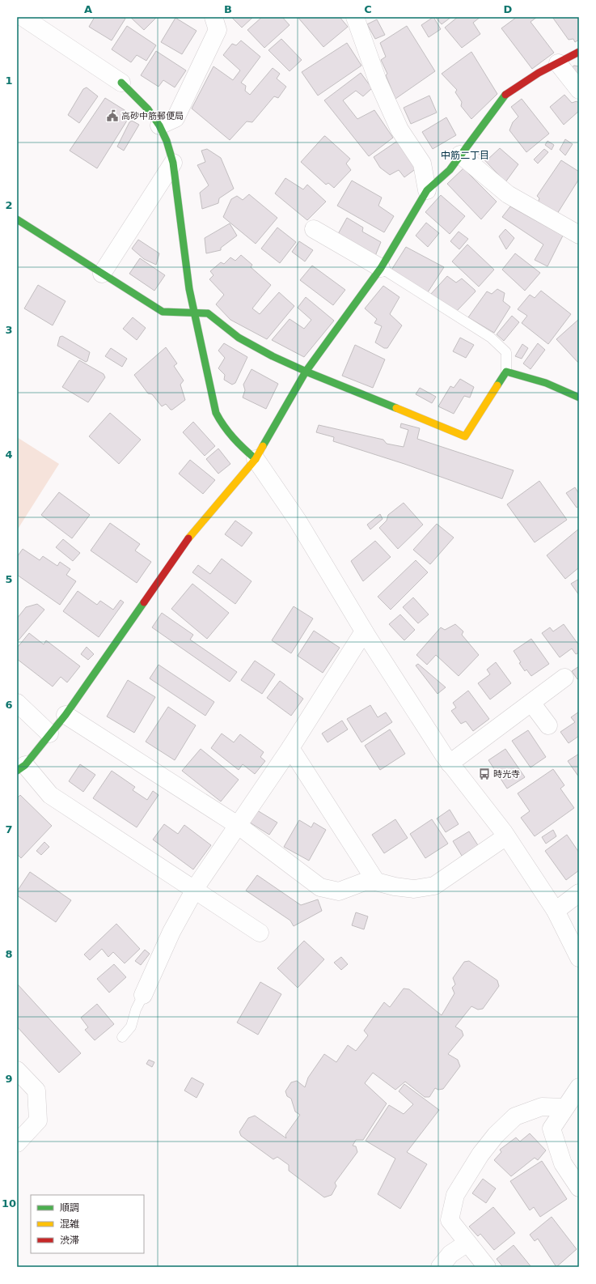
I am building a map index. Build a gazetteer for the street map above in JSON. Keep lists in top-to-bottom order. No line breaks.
{"districts":["中筋二丁目"],"places":{"public building":["高砂中筋郵便局"],"bus stop":["時光寺"]},"legend":["順調","混雑","渋滞"],"grid":{"columns":["A","B","C","D"],"rows":["1","2","3","4","5","6","7","8","9","10"]}}
